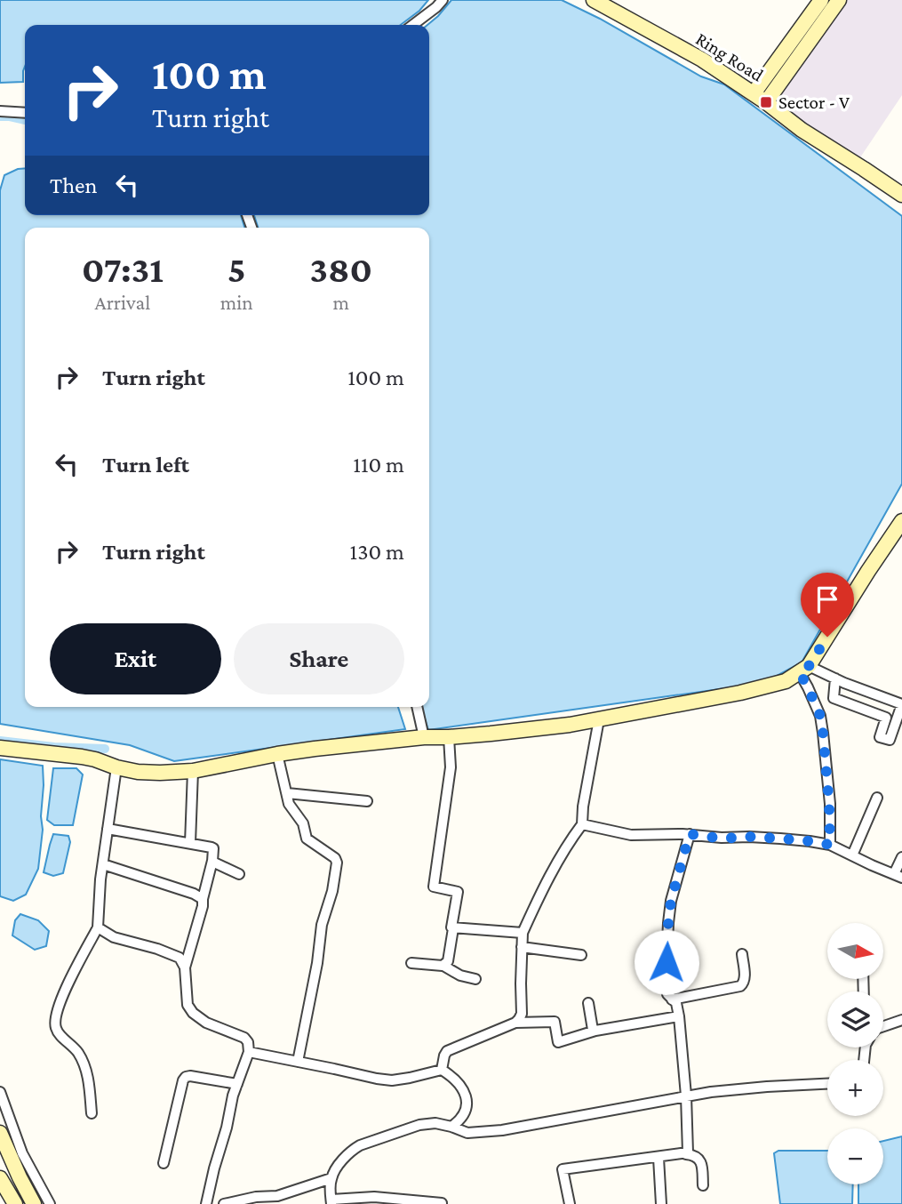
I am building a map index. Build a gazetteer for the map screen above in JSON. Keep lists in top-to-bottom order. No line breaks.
{"streets":{"street":["Ring Road"]},"places":{"transit":["Sector - V"]},"north":"right","page":{"turn":["100 m","Turn right"],"then":"Then","eta":["07:31","Arrival","5","min","380","m"],"list":[{"name":"Turn right","value":"100 m"},{"name":"Turn left","value":"110 m"},{"name":"Turn right","value":"130 m"}],"buttons":["Exit","Share"],"map_buttons":["+","−"]}}
